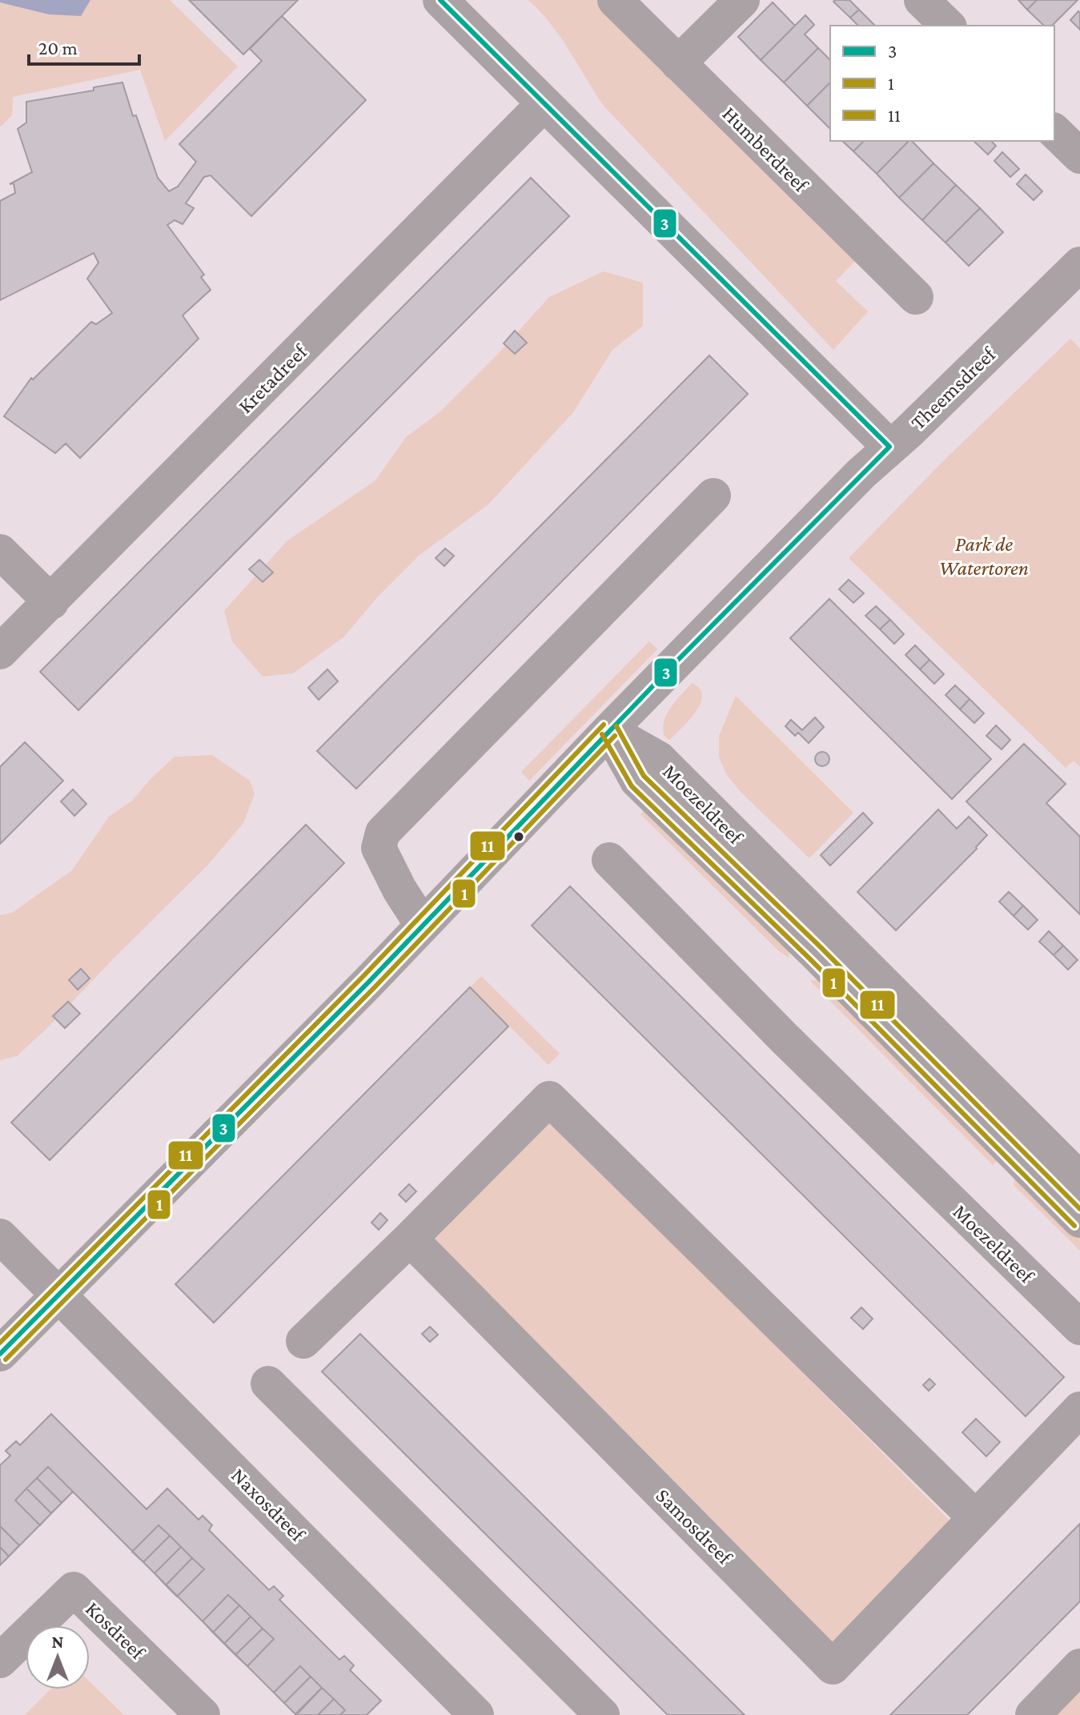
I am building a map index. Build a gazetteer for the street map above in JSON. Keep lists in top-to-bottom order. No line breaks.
{"streets":{"street":["Humberdreef","Kretadreef","Theemsdreef","Moezeldreef","Naxosdreef","Samosdreef","Kosdreef"]},"crossings":[["Theemsdreef","Moezeldreef"],["Theemsdreef","Naxosdreef"]],"parks":["Park de Watertoren"],"lines":["transit line 3","transit line 11","transit line 1"],"legend":["3","1","11"],"scale_bar":"20 m","north":"top"}
